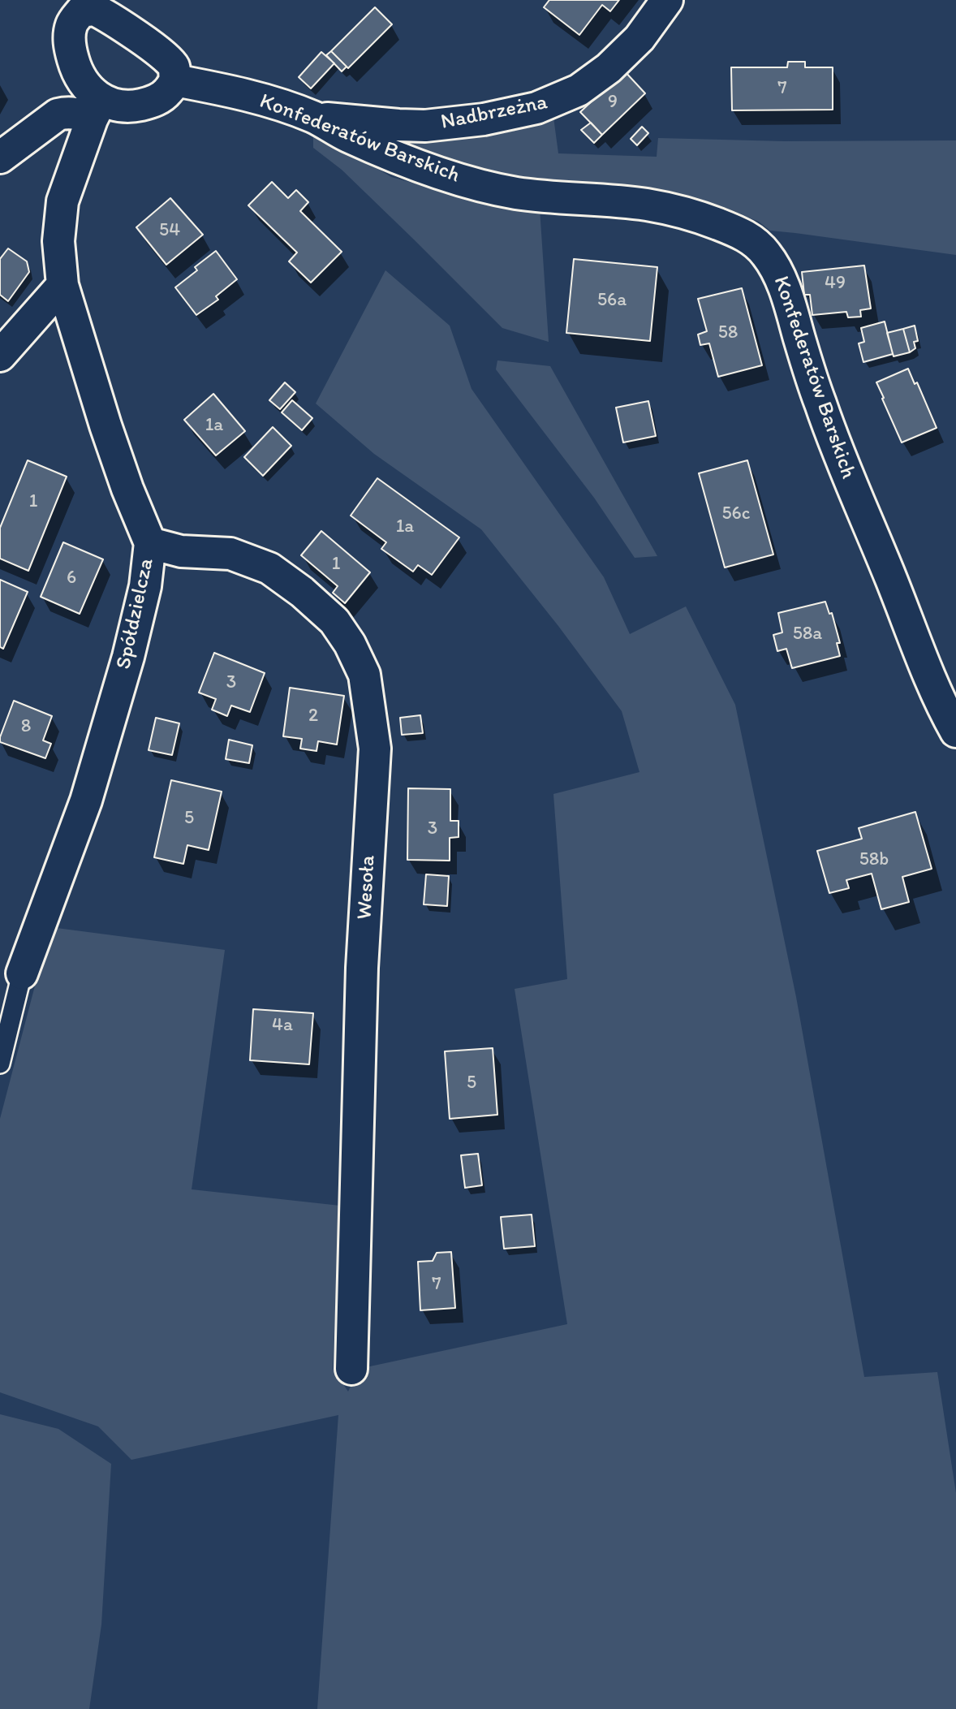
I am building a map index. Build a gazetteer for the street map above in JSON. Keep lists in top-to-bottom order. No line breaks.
{"streets":{"street":["Nadbrzeżna","Konfederatów Barskich","Spółdzielcza","Wesoła"]},"crossings":[["Nadbrzeżna","Konfederatów Barskich"],["Spółdzielcza","Wesoła"]],"house_numbers":["7","9","54","49","56a","58","1a","1","56c","1a","1","6","58a","3","2","8","5","3","58b","4a","5","7"]}
